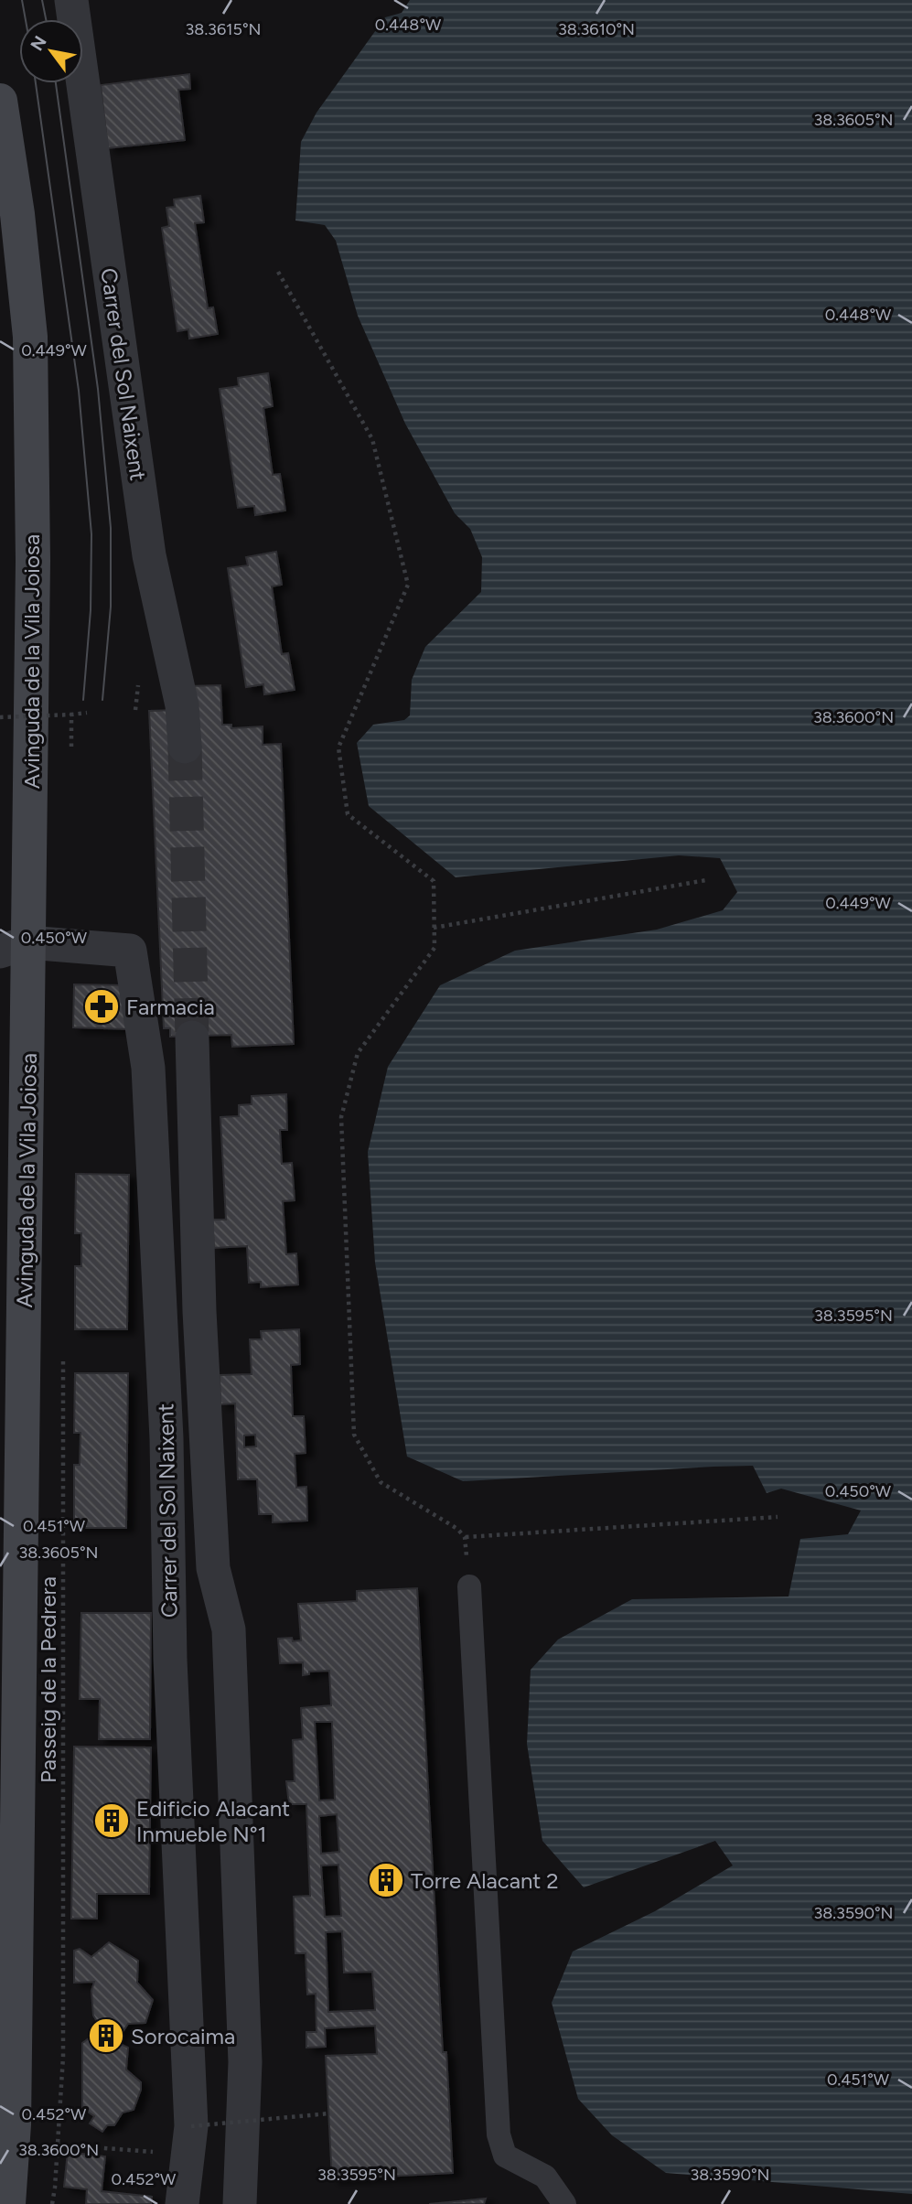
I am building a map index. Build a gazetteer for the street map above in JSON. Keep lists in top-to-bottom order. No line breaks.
{"streets":{"main road":["Avinguda de la Vila Joiosa"],"street":["Carrer del Sol Naixent"],"path":["Passeig de la Pedrera"]},"crossings":[["Carrer del Sol Naixent","Avinguda de la Vila Joiosa"]],"places":{"pharmacy":["Farmacia"],"building":["Edificio Alacant Inmueble N°1","Torre Alacant 2","Sorocaima"]},"north":"top left","coordinates":["0.448°W","38.3615°N","38.3610°N","38.3605°N","0.449°W","38.3600°N","0.450°W","38.3595°N","0.451°W","38.3590°N","0.452°W"]}
